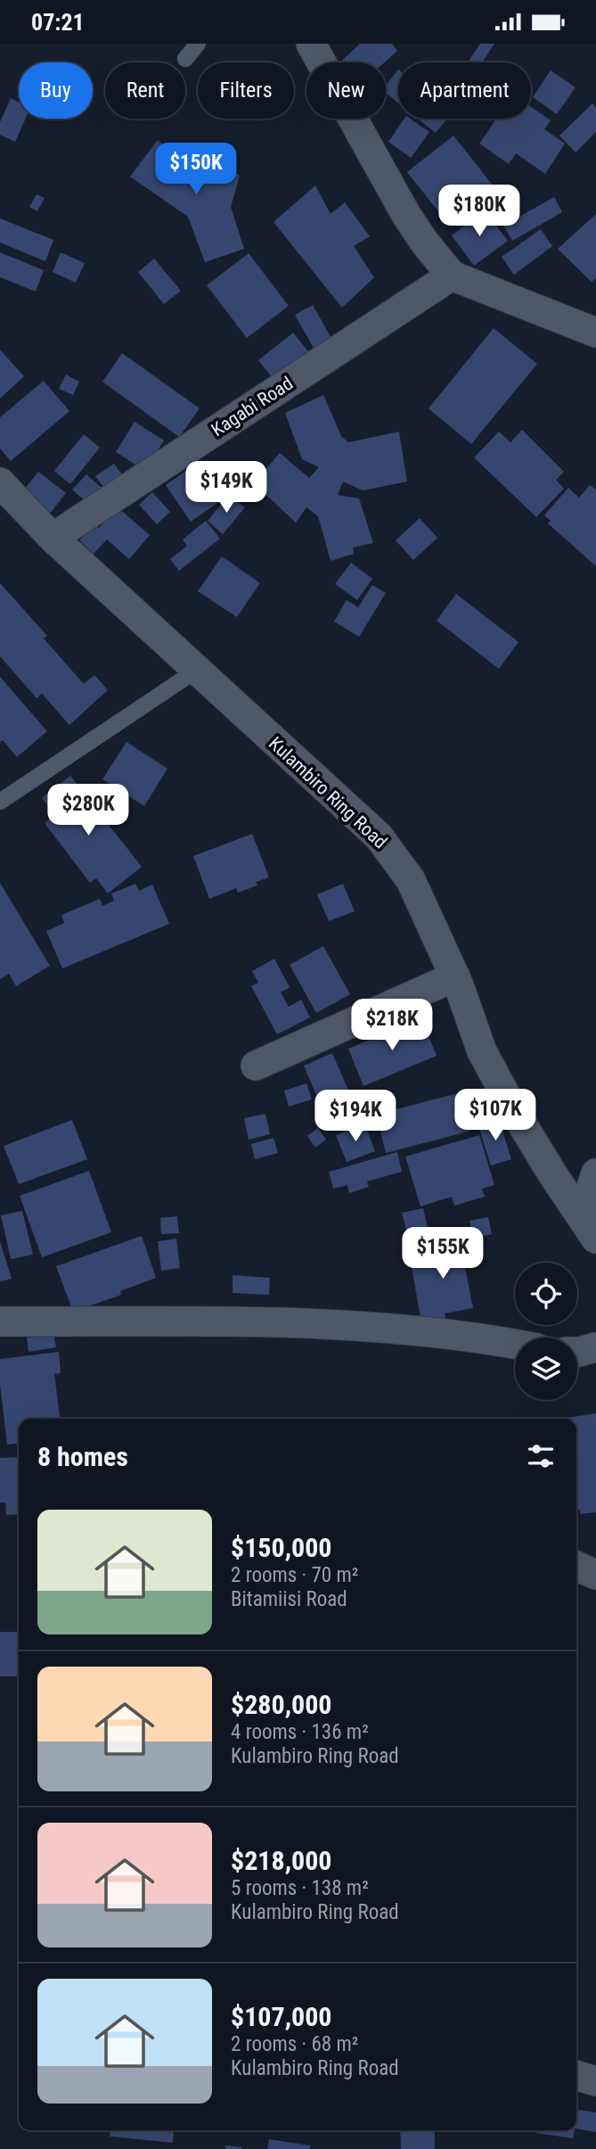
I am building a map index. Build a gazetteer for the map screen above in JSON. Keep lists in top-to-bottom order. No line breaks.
{"streets":{"street":["Kagabi Road","Kulambiro Ring Road"]},"crossings":[["Kagabi Road","Kulambiro Ring Road"]],"page":{"status":"07:21","chip":["Buy","Rent","Filters","New","Apartment"],"price":["$150K","$180K","$149K","$280K","$218K","$107K","$194K","$155K"],"heading":"8 homes","list":[{"name":"$150,000","note":"2 rooms · 70 m² · Bitamiisi Road"},{"name":"$280,000","note":"4 rooms · 136 m² · Kulambiro Ring Road"},{"name":"$218,000","note":"5 rooms · 138 m² · Kulambiro Ring Road"},{"name":"$107,000","note":"2 rooms · 68 m² · Kulambiro Ring Road"}]}}
